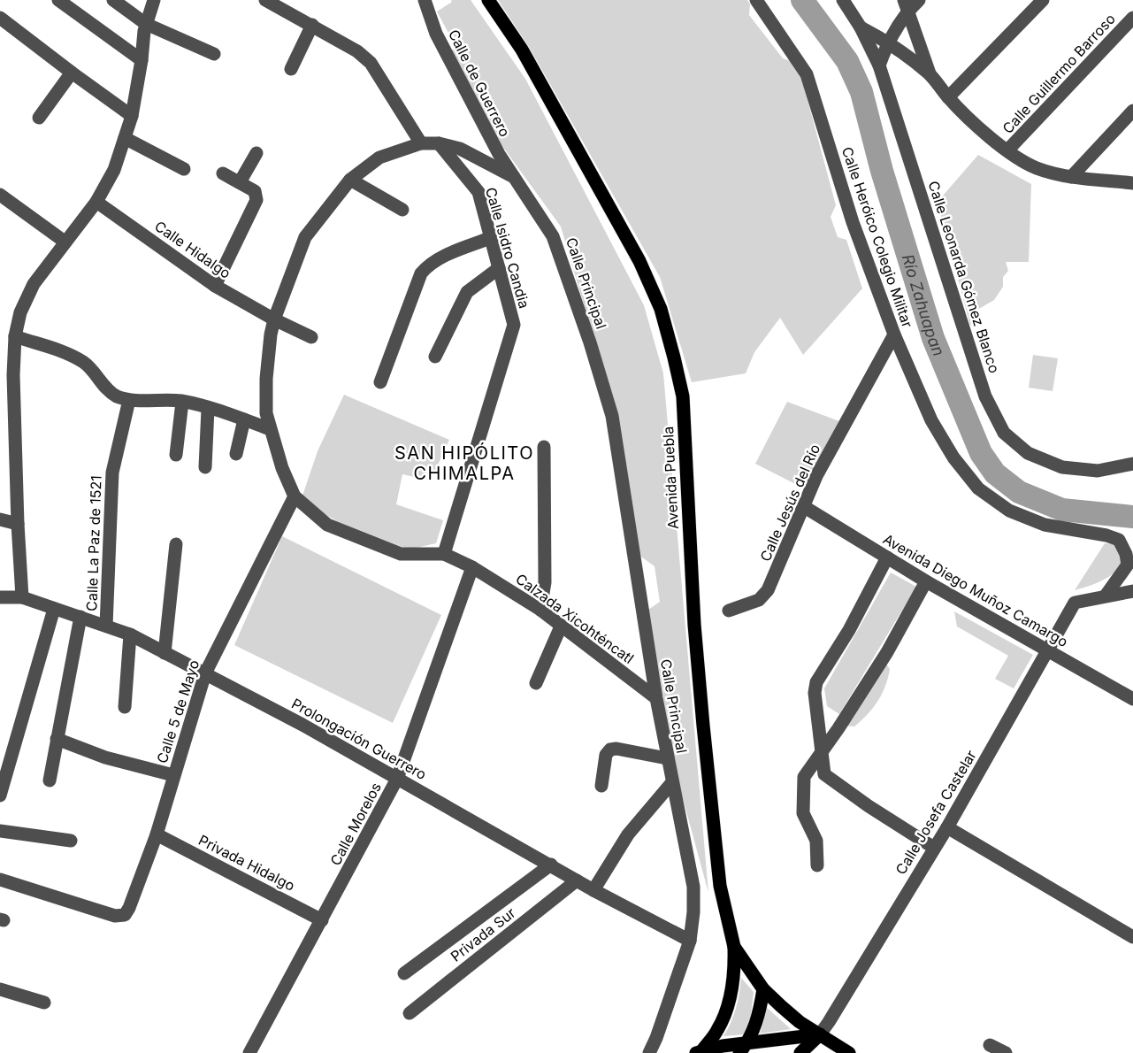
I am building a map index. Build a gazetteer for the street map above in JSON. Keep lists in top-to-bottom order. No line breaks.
{"streets":{"main road":["Avenida Puebla"],"street":["Calle Guillermo Barroso","Calle de Guerrero","Calle Heróico Colegio Militar","Calle Isidro Candia","Calle Hidalgo","Calle Leonarda Gómez Blanco","Calle Principal","Calle Jesús del Río","Calle La Paz de 1521","Avenida Diego Muñoz Camargo","Calzada Xicohténcatl","Calle 5 de Mayo","Prolongación Guerrero","Calle Josefa Castelar","Calle Morelos","Privada Hidalgo","Privada Sur"]},"crossings":[["Calle de Guerrero","Calle Principal"],["Calle Heróico Colegio Militar","Calle Jesús del Río"],["Calle Heróico Colegio Militar","Calle Josefa Castelar"],["Calle Isidro Candia","Calle Principal"],["Calle Isidro Candia","Calzada Xicohténcatl"],["Calle Hidalgo","Calle Principal"],["Calle Principal","Calzada Xicohténcatl"],["Calle Principal","Calle 5 de Mayo"],["Calle Principal","Prolongación Guerrero"],["Avenida Puebla","Calle Josefa Castelar"],["Calle Jesús del Río","Avenida Diego Muñoz Camargo"],["Calle La Paz de 1521","Prolongación Guerrero"],["Avenida Diego Muñoz Camargo","Calle Josefa Castelar"],["Calzada Xicohténcatl","Calle Morelos"],["Calle 5 de Mayo","Prolongación Guerrero"],["Calle 5 de Mayo","Privada Hidalgo"],["Prolongación Guerrero","Calle Morelos"],["Prolongación Guerrero","Privada Sur"],["Calle Morelos","Privada Hidalgo"]],"districts":["SAN HIPÓLITO CHIMALPA"],"water":["Río Zahuapan"]}
